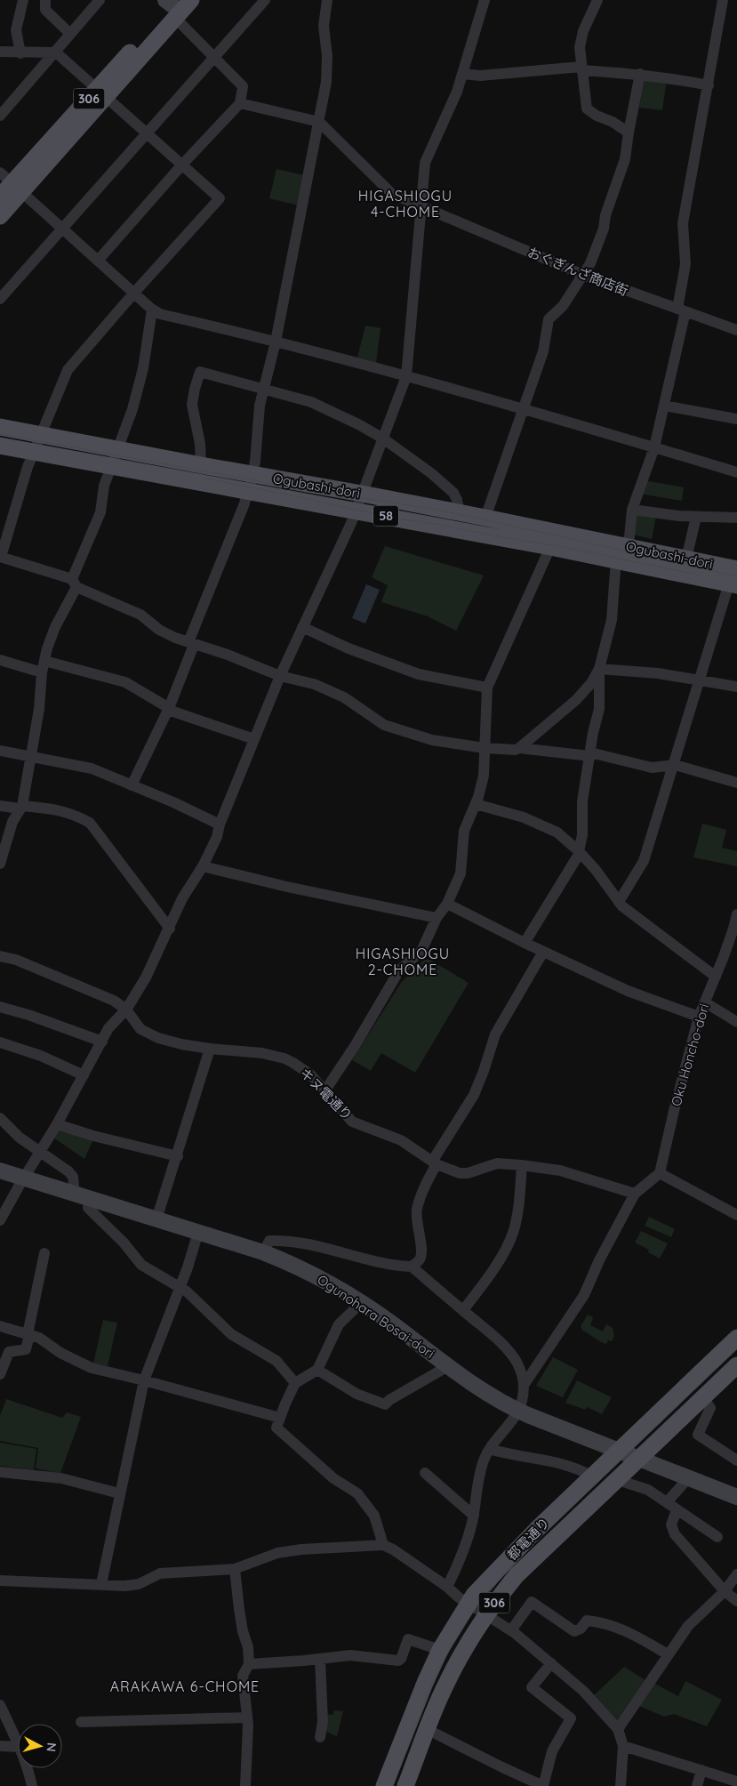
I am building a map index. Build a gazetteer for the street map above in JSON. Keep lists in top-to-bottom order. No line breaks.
{"streets":{"main road":["306","Ogubashi-dori","58","都電通り"],"street":["おぐぎんざ商店街","Oku Honcho-dori","キヌ電通り","Ogunohara Bosai-dori"]},"crossings":[["Ogunohara Bosai-dori","都電通り"]],"districts":["HIGASHIOGU 4-CHOME","HIGASHIOGU 2-CHOME","ARAKAWA 6-CHOME"],"north":"right"}
